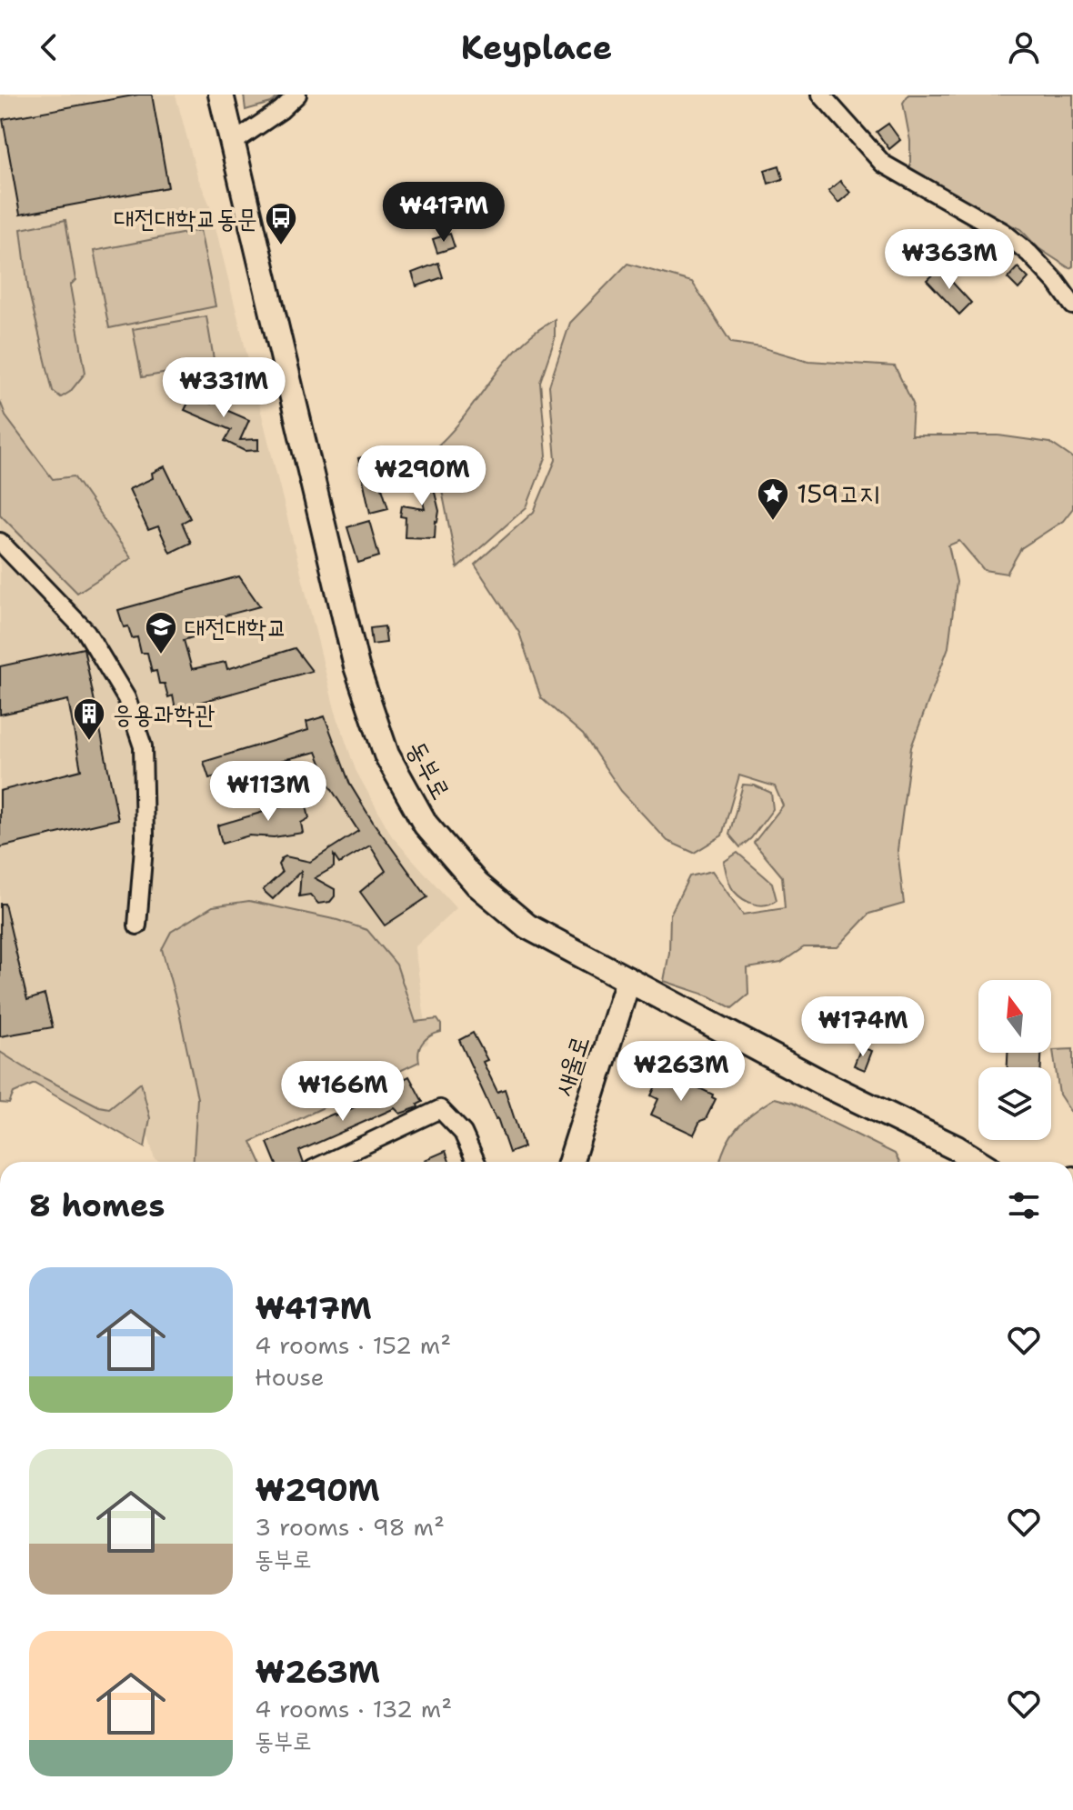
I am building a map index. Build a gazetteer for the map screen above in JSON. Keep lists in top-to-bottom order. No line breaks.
{"streets":{"main road":["동부로","새울로"]},"crossings":[["동부로","새울로"]],"places":{"bus stop":["대전대학교동문"],"place":["159고지"],"school or university":["대전대학교"],"building":["응용과학관"]},"north":"top","page":{"header":"Keyplace","price":["₩417M","₩363M","₩331M","₩290M","₩113M","₩174M","₩263M","₩166M"],"heading":"8 homes","list":[{"name":"₩417M","note":"4 rooms · 152 m² · House"},{"name":"₩290M","note":"3 rooms · 98 m² · 동부로"},{"name":"₩263M","note":"4 rooms · 132 m² · 동부로"}]}}
